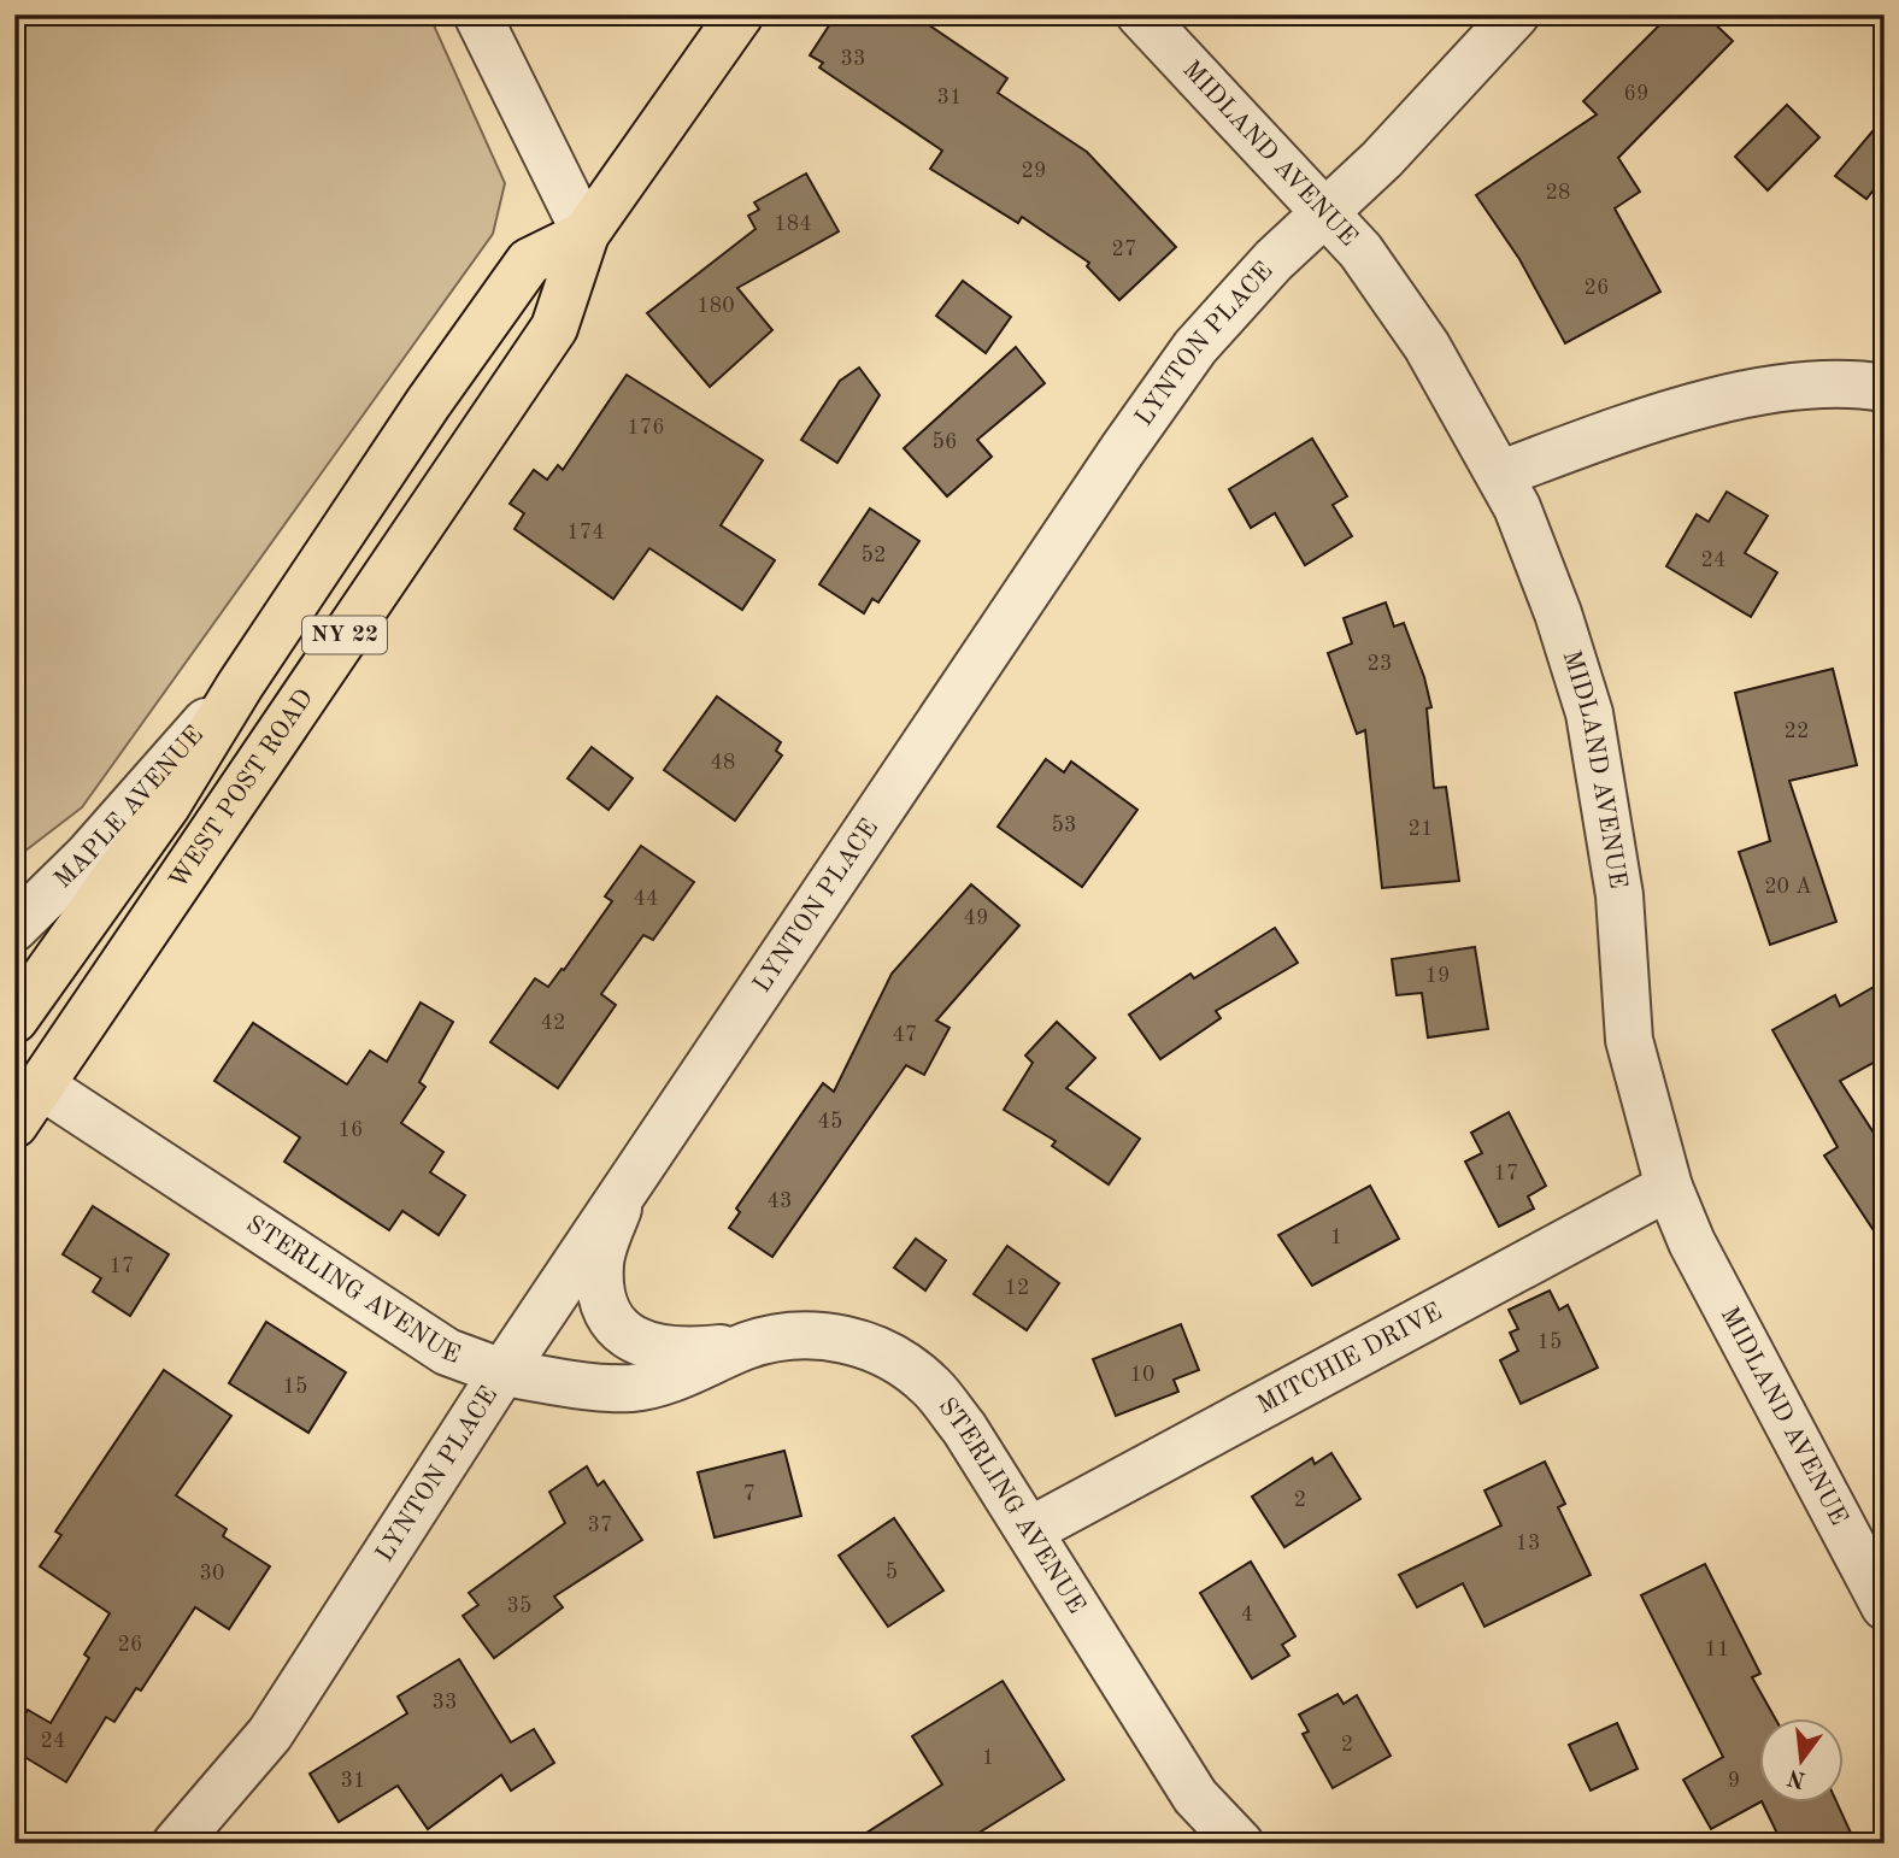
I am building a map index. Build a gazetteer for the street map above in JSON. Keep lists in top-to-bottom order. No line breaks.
{"streets":{"main road":["NY 22","WEST POST ROAD"],"street":["MIDLAND AVENUE","LYNTON PLACE","MAPLE AVENUE","STERLING AVENUE","MITCHIE DRIVE"]},"crossings":[["MIDLAND AVENUE","LYNTON PLACE"],["MIDLAND AVENUE","MITCHIE DRIVE"],["LYNTON PLACE","STERLING AVENUE"],["WEST POST ROAD","MAPLE AVENUE"],["WEST POST ROAD","STERLING AVENUE"],["STERLING AVENUE","MITCHIE DRIVE"]],"house_numbers":["33","69","31","29","28","184","27","26","180","176","56","174","52","24","23","22","48","53","21","20 A","44","49","19","42","47","45","16","17","43","1","17","12","15","10","15","7","2","37","13","5","30","35","4","26","11","33","24","2","1","31","9"],"north":"bottom"}
